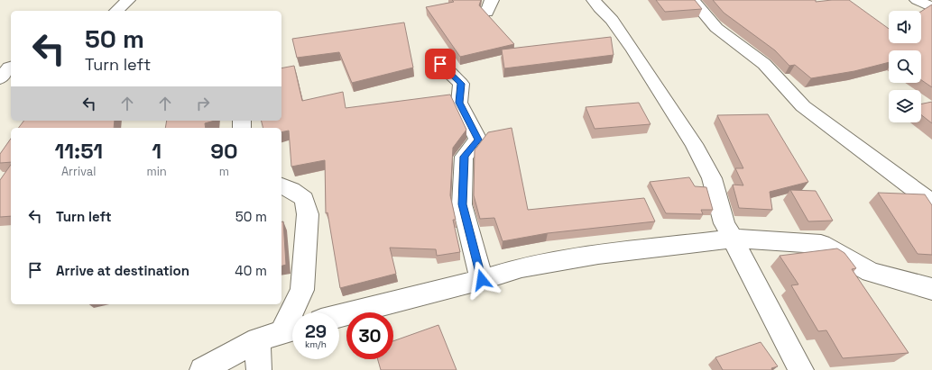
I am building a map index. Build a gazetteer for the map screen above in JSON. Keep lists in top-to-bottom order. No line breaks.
{"page":{"turn":["50 m","Turn left"],"eta":["11:51","Arrival","1","min","90","m"],"list":[{"name":"Turn left","value":"50 m"},{"name":"Arrive at destination","value":"40 m"}],"speed":"29 km/h","limit":"30"}}
